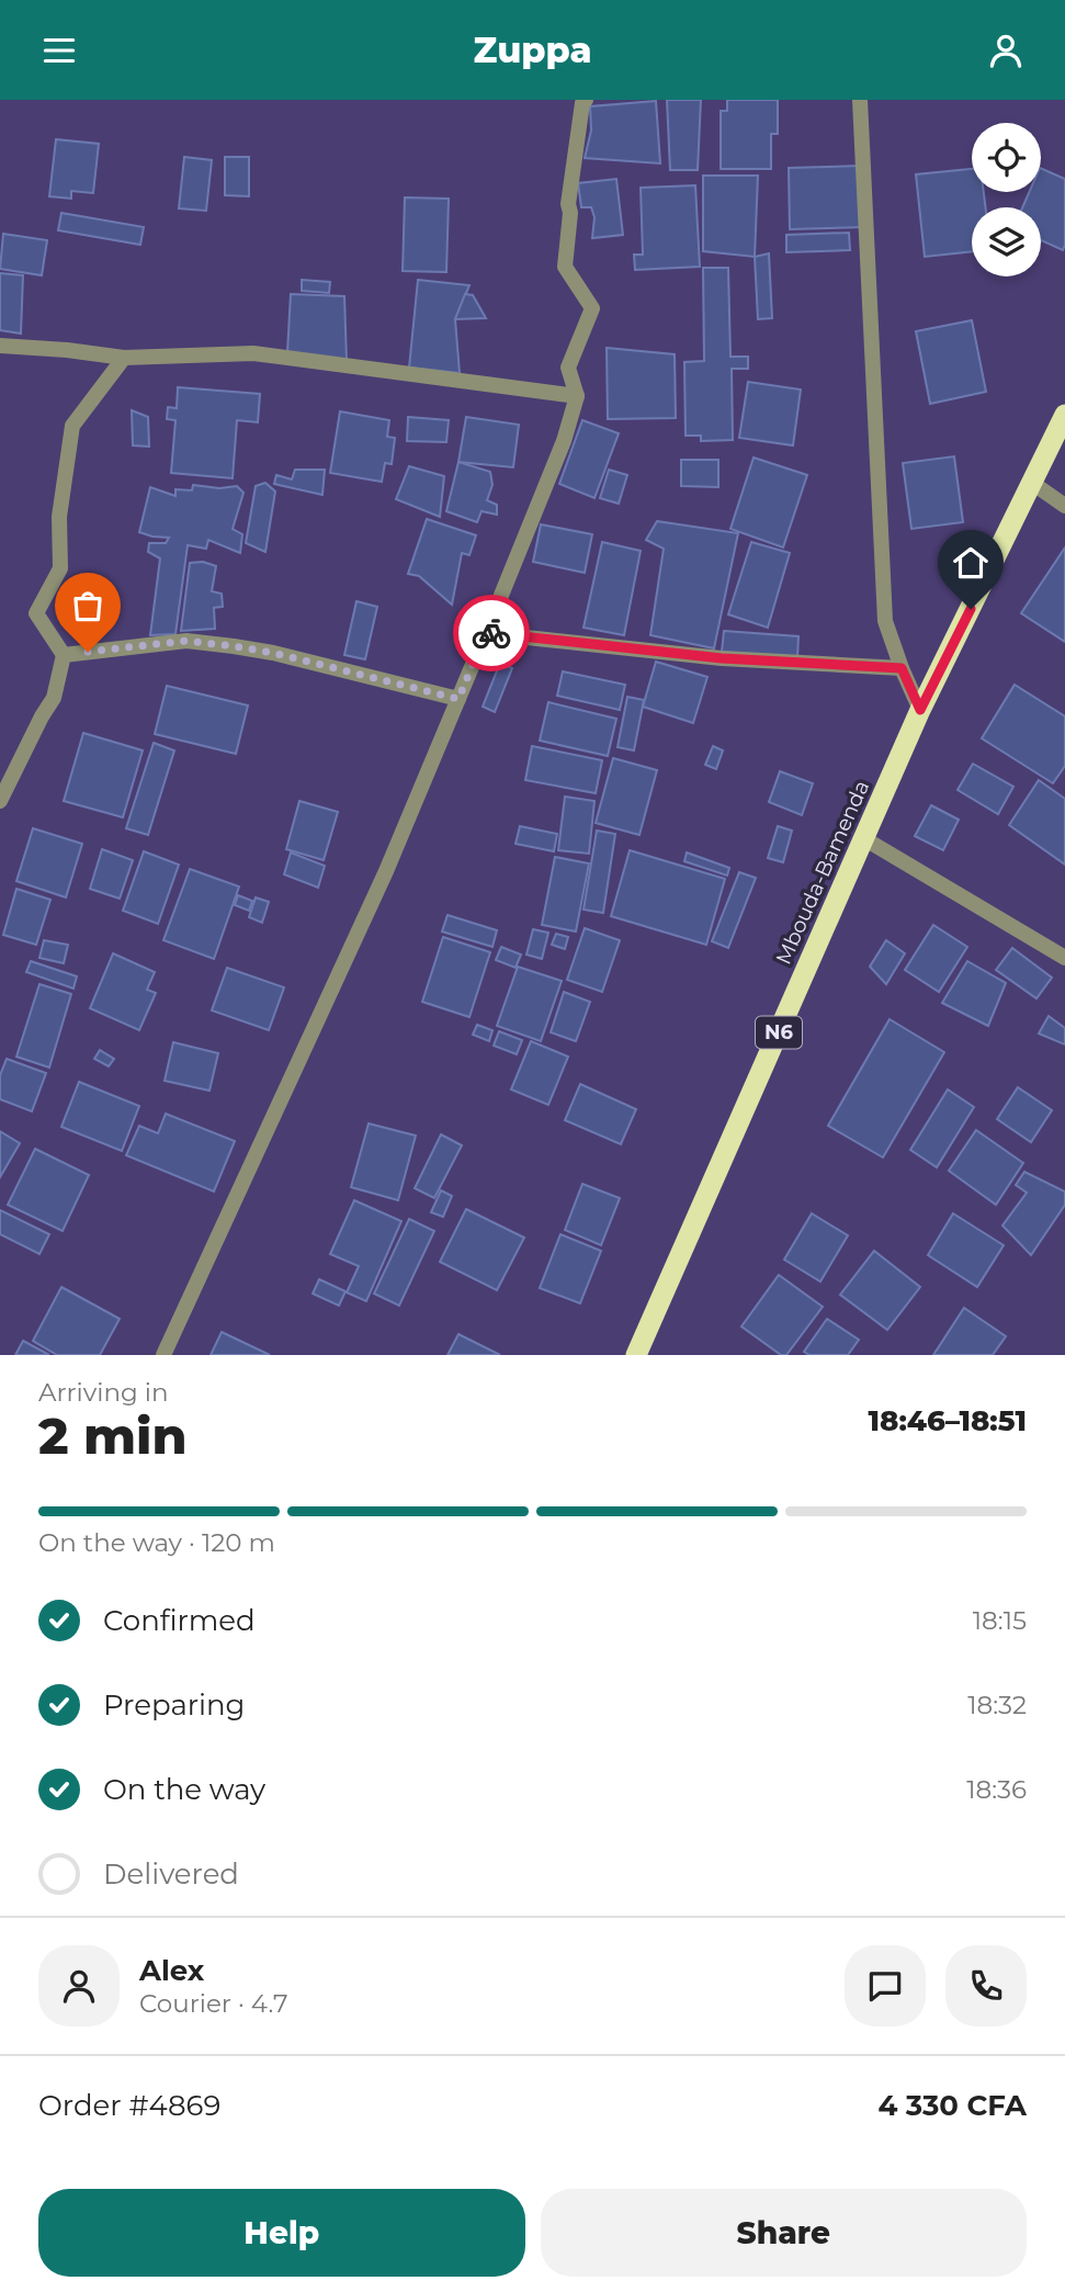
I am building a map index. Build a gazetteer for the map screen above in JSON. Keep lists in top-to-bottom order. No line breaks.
{"streets":{"highway":["Mbouda-Bamenda","N6"]},"page":{"header":"Zuppa","heading":["2 min","Arriving in","18:46–18:51"],"panel":["Alex","Courier · 4.7","Order #4869","4 330 CFA"],"bar":"On the way · 120 m","list":[["Confirmed","18:15"],["Preparing","18:32"],["On the way","18:36"],"Delivered"],"buttons":["Help","Share"]}}
